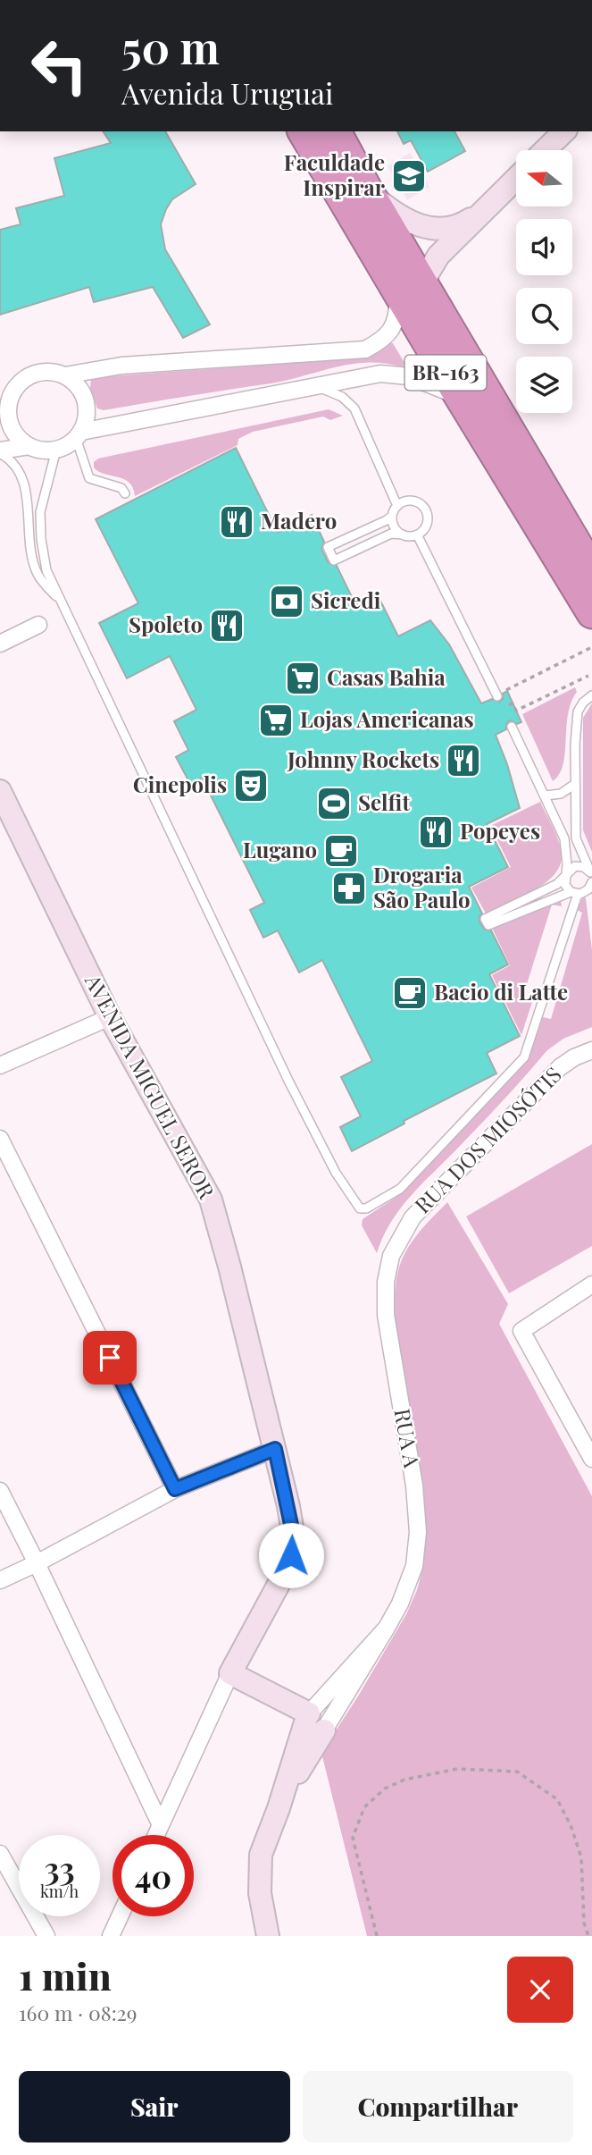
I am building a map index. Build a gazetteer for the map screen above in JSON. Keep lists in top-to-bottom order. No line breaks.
{"streets":{"highway":["BR-163"],"street":["AVENIDA MIGUEL SEROR","RUA DOS MIOSÓTIS","RUA A"]},"crossings":[["RUA DOS MIOSÓTIS","RUA A"]],"places":{"school or university":["Faculdade Inspirar"],"restaurant":["Madero","Spoleto","Johnny Rockets","Popeyes"],"bank":["Sicredi"],"supermarket":["Casas Bahia","Lojas Americanas"],"theatre":["Cinepolis"],"sports":["Selfit"],"cafe":["Lugano","Bacio di Latte"],"pharmacy":["Drogaria São Paulo"]},"north":"left","page":{"turn":["50 m","Avenida Uruguai"],"speed":"33 km/h","limit":"40","heading":["1 min","160 m · 08:29"],"buttons":["Sair","Compartilhar"]}}
